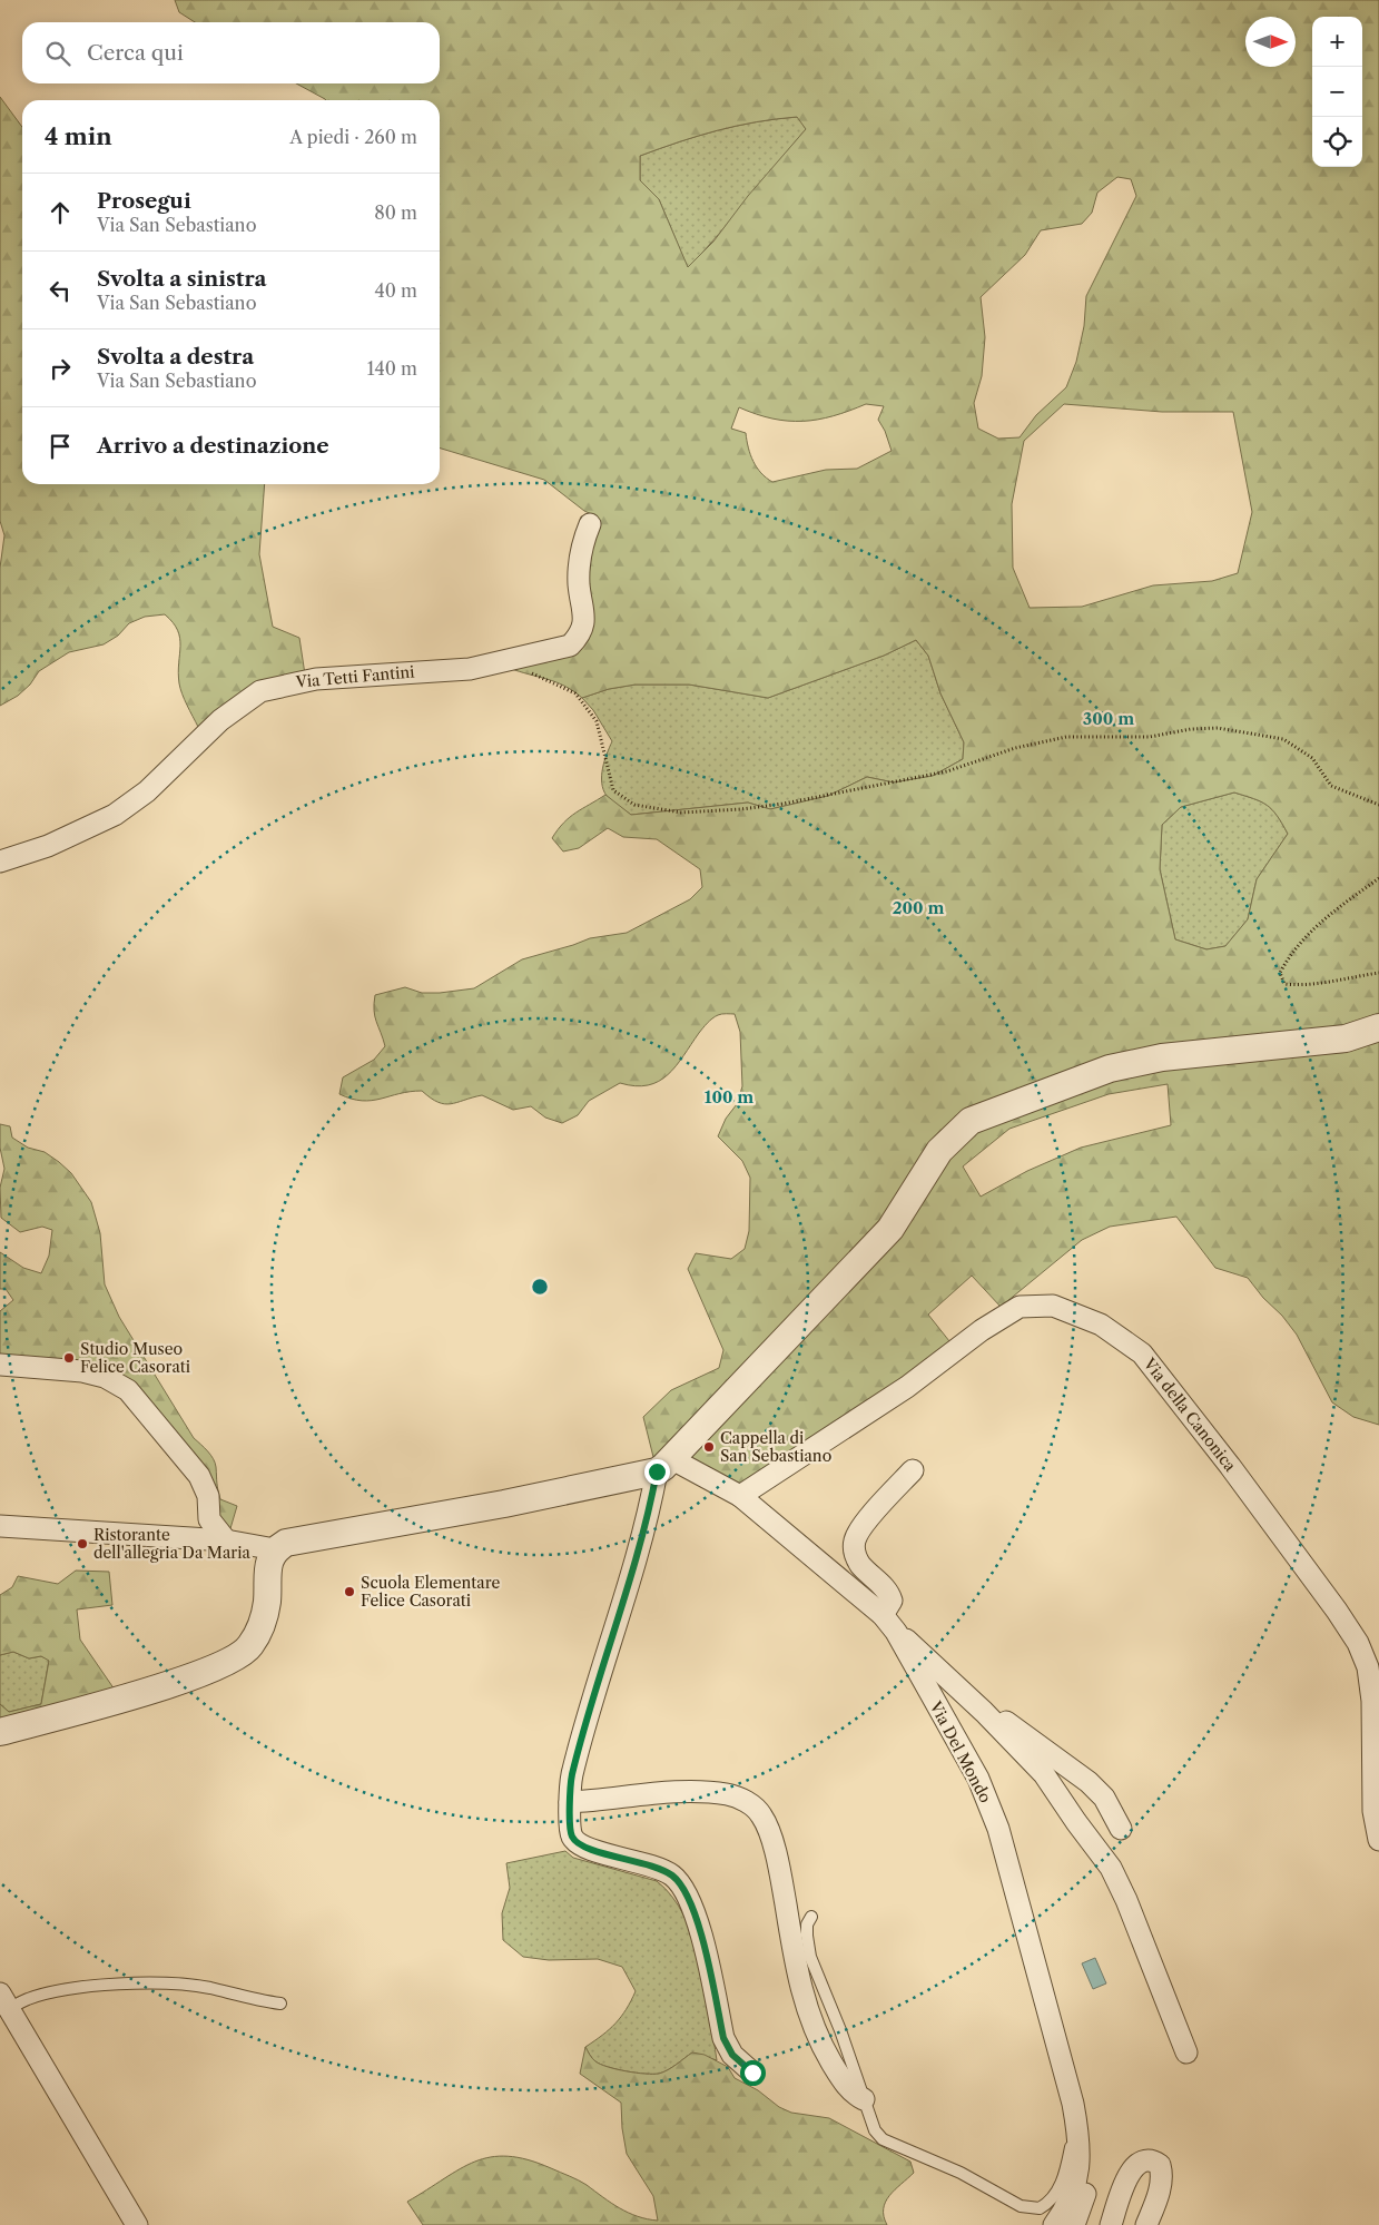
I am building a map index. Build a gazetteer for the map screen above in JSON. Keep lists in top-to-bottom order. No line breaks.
{"streets":{"street":["Via Tetti Fantini","Via della Canonica","Via Del Mondo"]},"crossings":[["Via della Canonica","Via Del Mondo"]],"places":["Studio Museo Felice Casorati","Cappella di San Sebastiano","Ristorante dell'allegria Da Maria","Scuola Elementare Felice Casorati"],"north":"right","page":{"map_buttons":["+","−"],"search":"Cerca qui","heading":["4 min","A piedi · 260 m"],"list":[["Prosegui","Via San Sebastiano","80 m"],["Svolta a sinistra","Via San Sebastiano","40 m"],["Svolta a destra","Via San Sebastiano","140 m"],"Arrivo a destinazione"]},"rings":["300 m","200 m","100 m"]}
